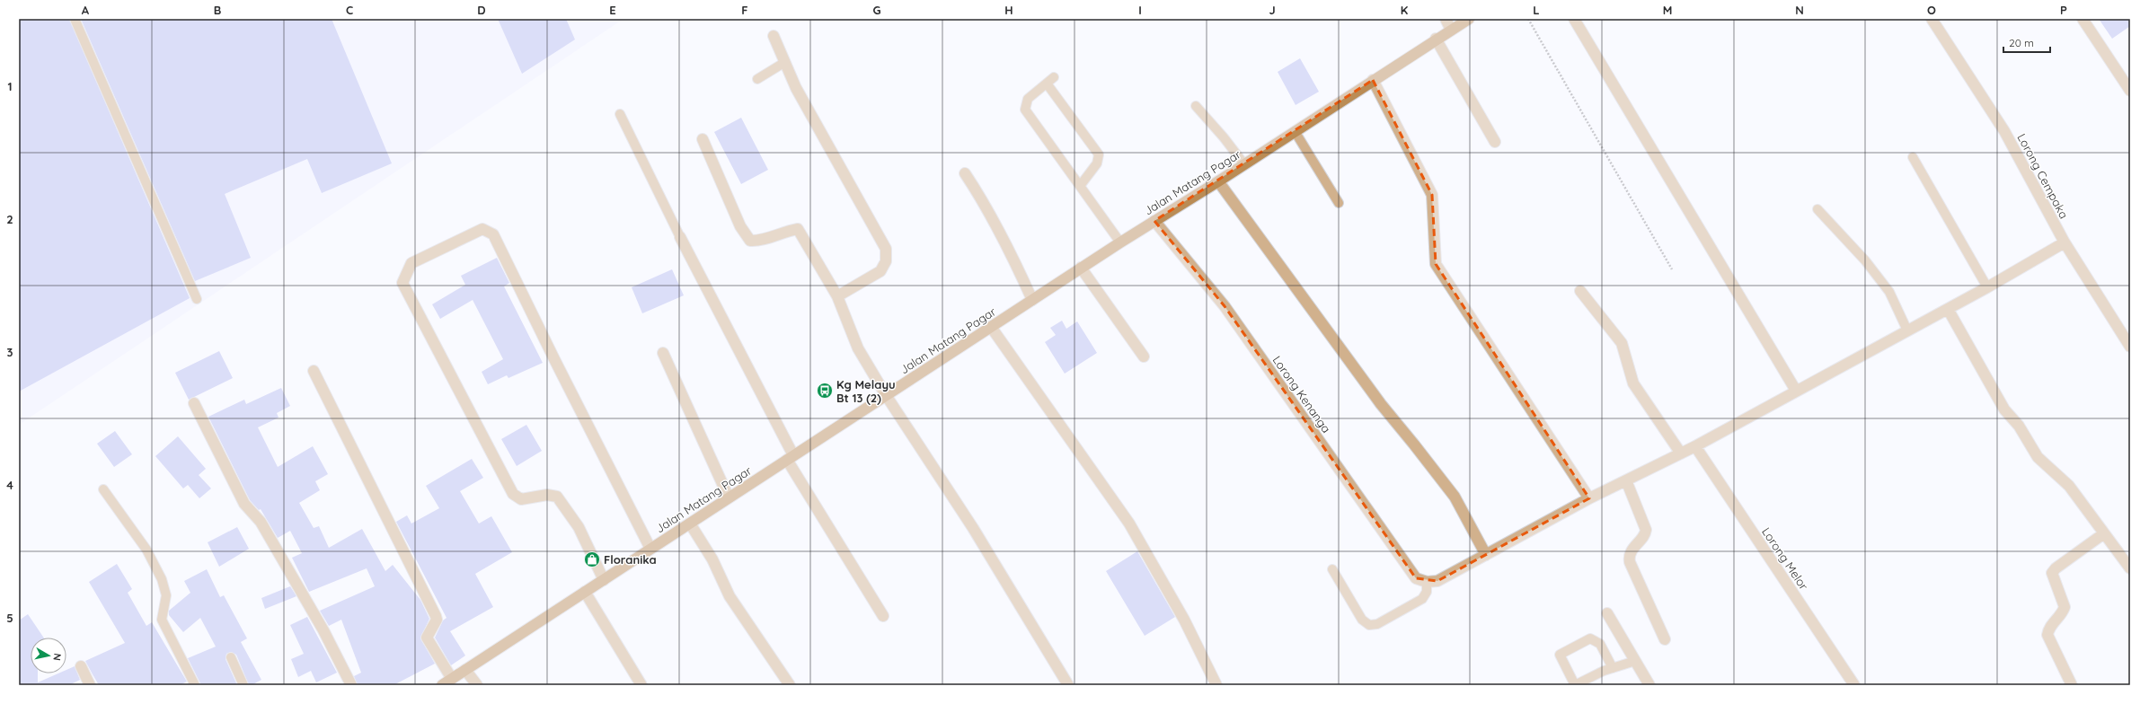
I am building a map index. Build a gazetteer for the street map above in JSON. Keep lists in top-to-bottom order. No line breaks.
{"streets":{"main road":["Jalan Matang Pagar"],"street":["Lorong Cempaka","Lorong Kenanga","Lorong Melor"]},"crossings":[["Jalan Matang Pagar","Lorong Kenanga"]],"places":{"bus stop":["Kg Melayu Bt 13 (2)"],"shop":["Floranika"]},"scale_bar":"20 m","north":"right","grid":{"columns":["A","B","C","D","E","F","G","H","I","J","K","L","M","N","O","P"],"rows":["1","2","3","4","5"]}}
